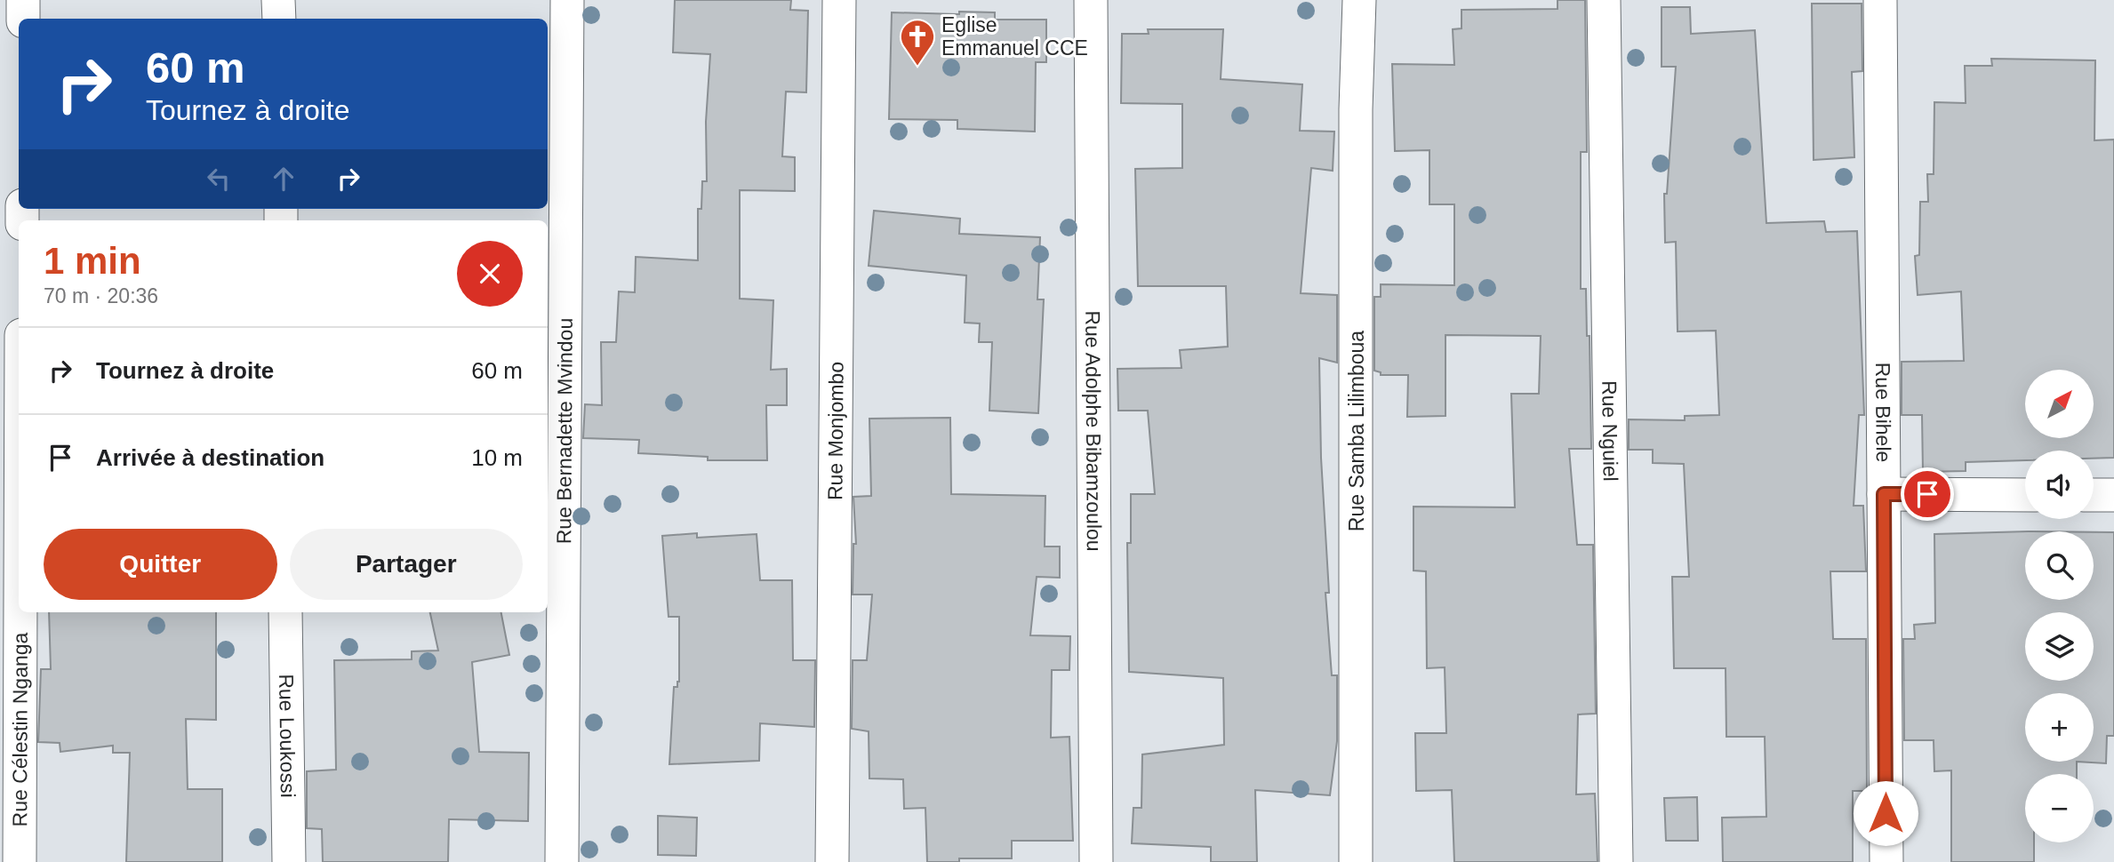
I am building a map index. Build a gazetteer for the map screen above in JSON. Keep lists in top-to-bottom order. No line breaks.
{"streets":{"street":["Rue Bihele","Rue Bernadette Mvindou","Rue Monjombo","Rue Adolphe Bibamzoulou","Rue Samba Lilimboua","Rue Nguiel","Rue Célestin Nganga","Rue Loukossi"]},"places":{"church":["Eglise Emmanuel CCE"]},"north":"top right","page":{"turn":["60 m","Tournez à droite"],"heading":["1 min","70 m · 20:36"],"list":[{"name":"Tournez à droite","value":"60 m"},{"name":"Arrivée à destination","value":"10 m"}],"map_buttons":["+","−"],"buttons":["Quitter","Partager"]}}
